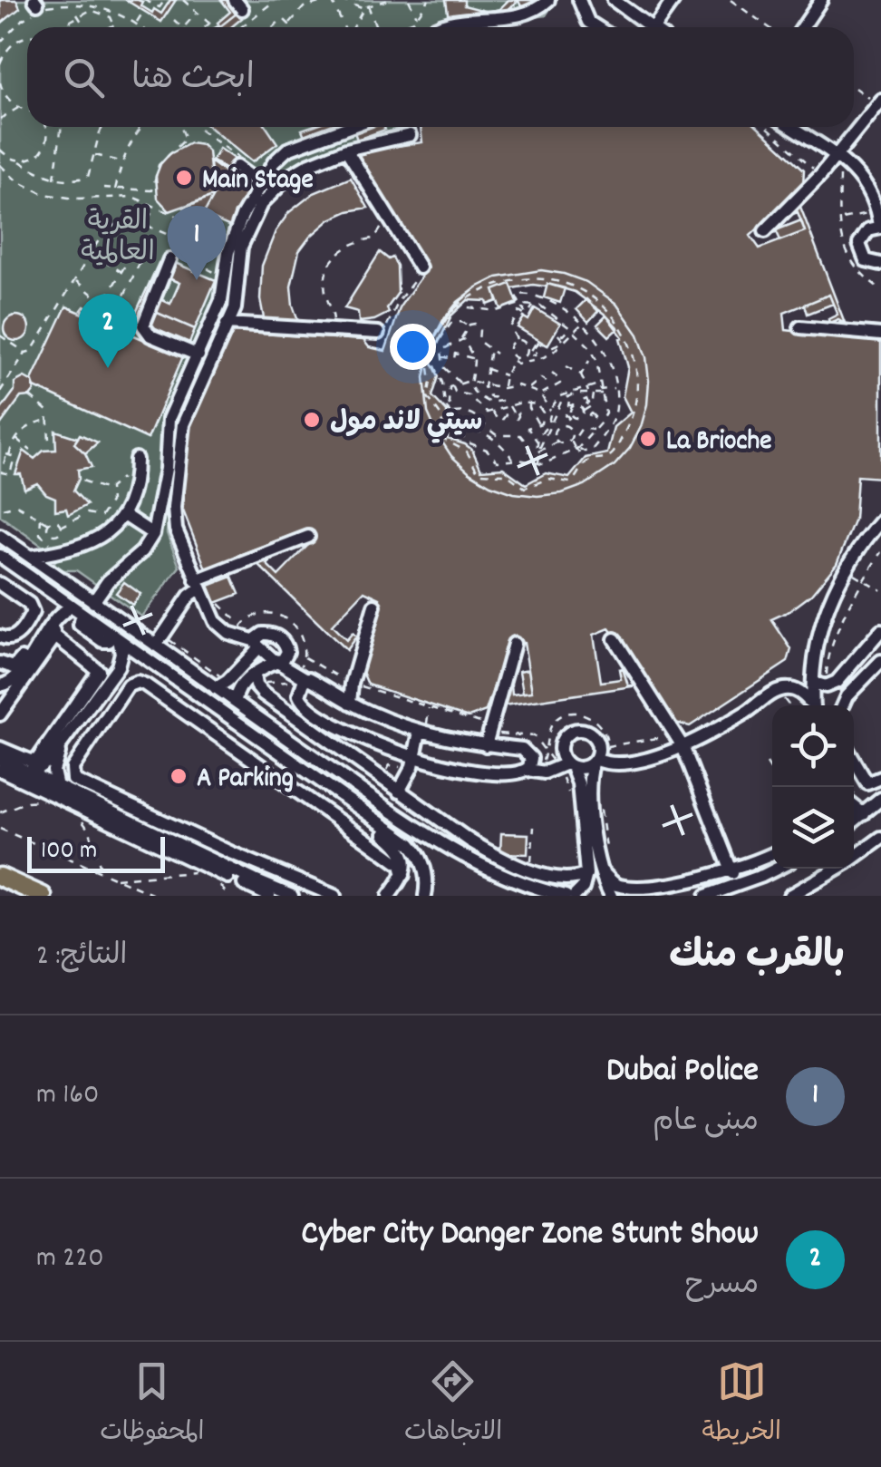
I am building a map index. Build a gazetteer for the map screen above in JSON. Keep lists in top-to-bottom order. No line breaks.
{"parks":["القرية العالمية"],"places":["Main Stage","سيتي لاند مول","La Brioche","A Parking"],"scale_bar":"100 m","page":{"search":"ابحث هنا","pins":["1","2"],"scale":"100 m","heading":["بالقرب منك","النتائج: 2"],"list":[{"mark":"1","name":"Dubai Police","note":"مبنى عام","value":"160 m"},{"mark":"2","name":"Cyber City Danger Zone Stunt Show","note":"مسرح","value":"220 m"}],"nav":["الخريطة","الاتجاهات","المحفوظات"]}}
